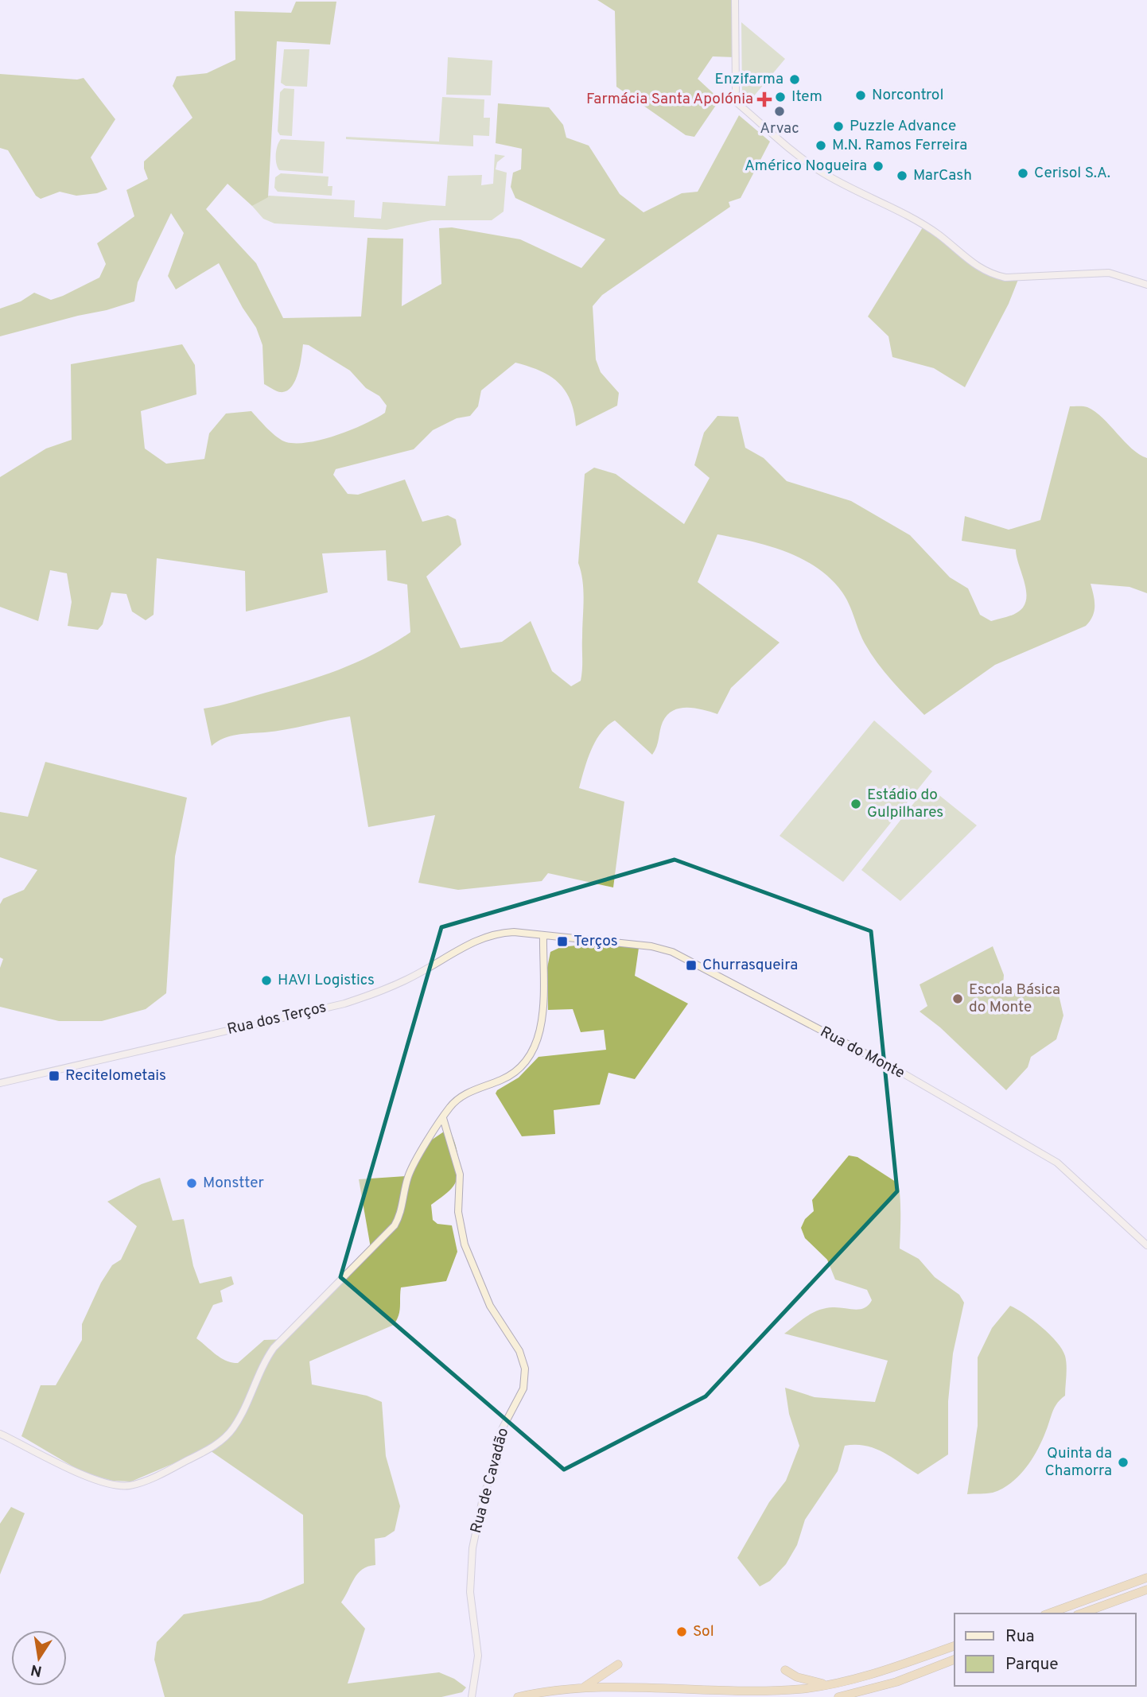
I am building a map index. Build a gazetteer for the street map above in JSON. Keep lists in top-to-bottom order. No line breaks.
{"streets":{"street":["Rua dos Terços","Rua do Monte","Rua de Cavadão"]},"crossings":[["Rua dos Terços","Rua do Monte"]],"places":{"other":["Enzifarma","Norcontrol","Item","Arvac","Puzzle Advance","M.N. Ramos Ferreira","Américo Nogueira","Cerisol S.A.","MarCash","Estádio do Gulpilhares","HAVI Logistics","Escola Básica do Monte","Monstter","Quinta da Chamorra","Sol"],"health":["Farmácia Santa Apolónia"],"transit":["Terços","Churrasqueira","Recitelometais"]},"legend":["Rua","Parque"],"north":"bottom"}
